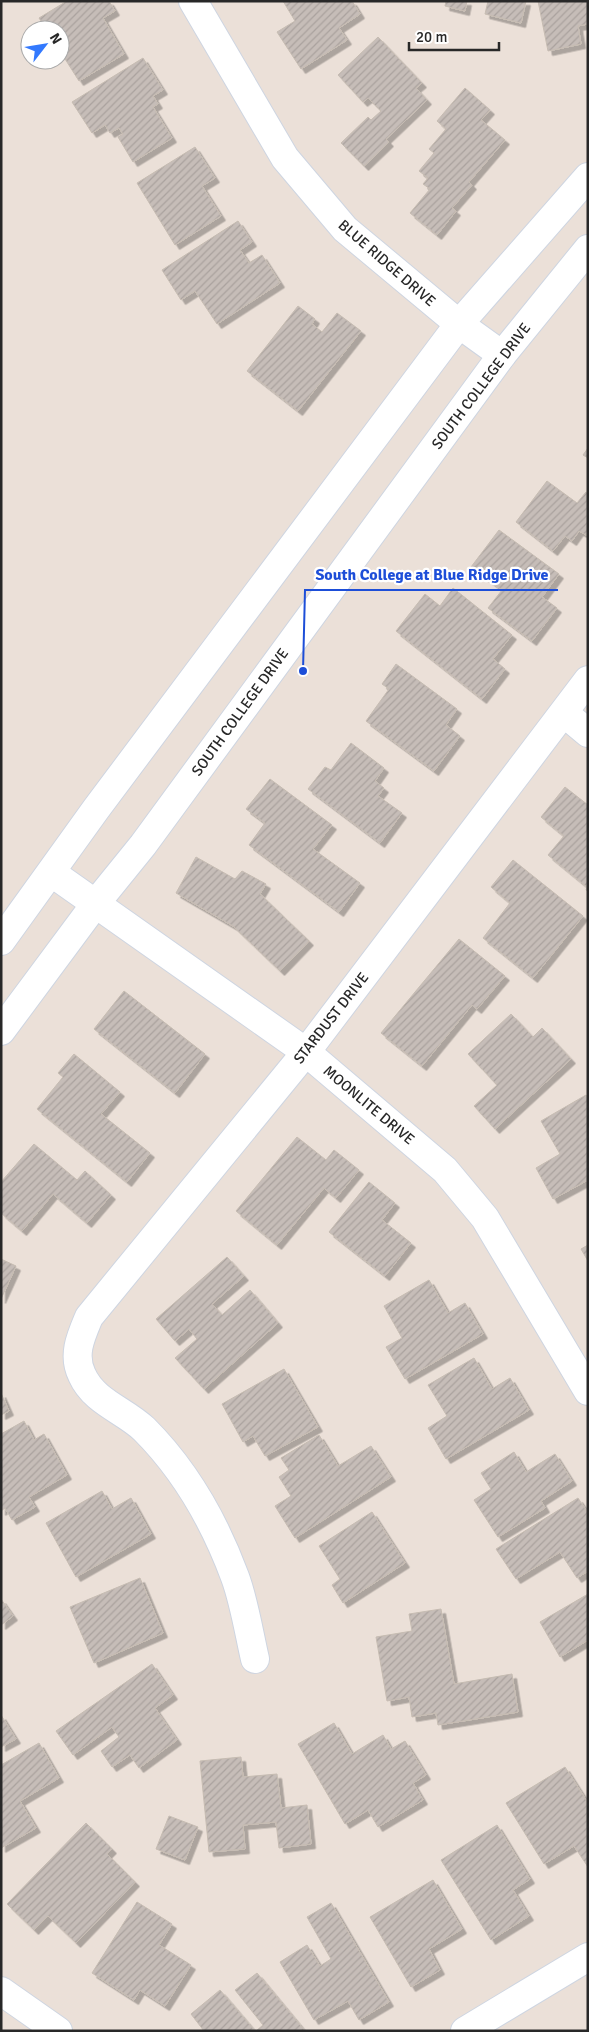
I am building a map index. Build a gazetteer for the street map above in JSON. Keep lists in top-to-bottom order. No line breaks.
{"streets":{"street":["BLUE RIDGE DRIVE","SOUTH COLLEGE DRIVE","STARDUST DRIVE","MOONLITE DRIVE"]},"crossings":[["BLUE RIDGE DRIVE","SOUTH COLLEGE DRIVE"],["SOUTH COLLEGE DRIVE","MOONLITE DRIVE"],["STARDUST DRIVE","MOONLITE DRIVE"]],"places":["South College at Blue Ridge Drive"],"scale_bar":"20 m","north":"top right"}
